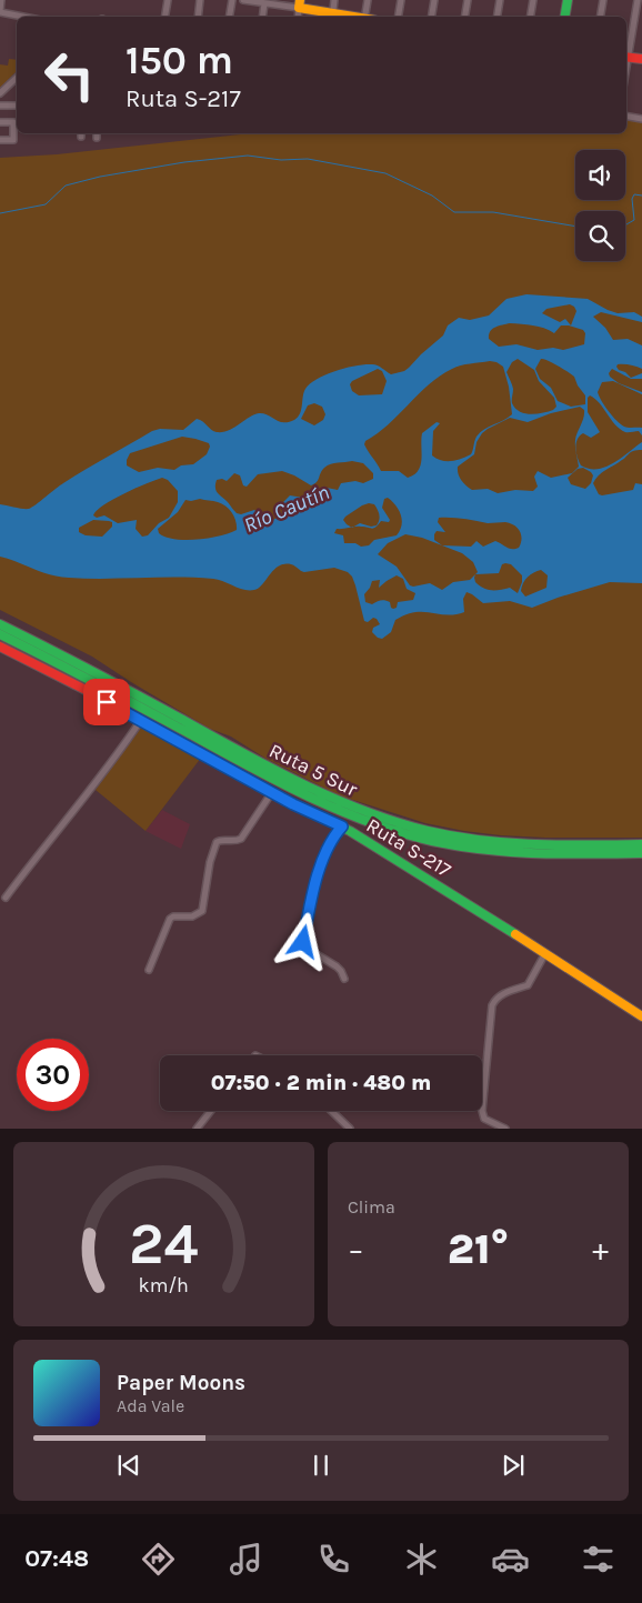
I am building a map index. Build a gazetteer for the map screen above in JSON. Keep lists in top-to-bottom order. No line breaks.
{"streets":{"main road":["Ruta 5 Sur","Ruta S-217"]},"water":["Río Cautín"],"page":{"turn":["150 m","Ruta S-217"],"limit":"30","trip":"07:50 · 2 min · 480 m","tile":"Clima","heat":["−","21°","+"],"song":["Paper Moons","Ada Vale"],"tabs":"07:48","gauge":["24","km/h"]}}
